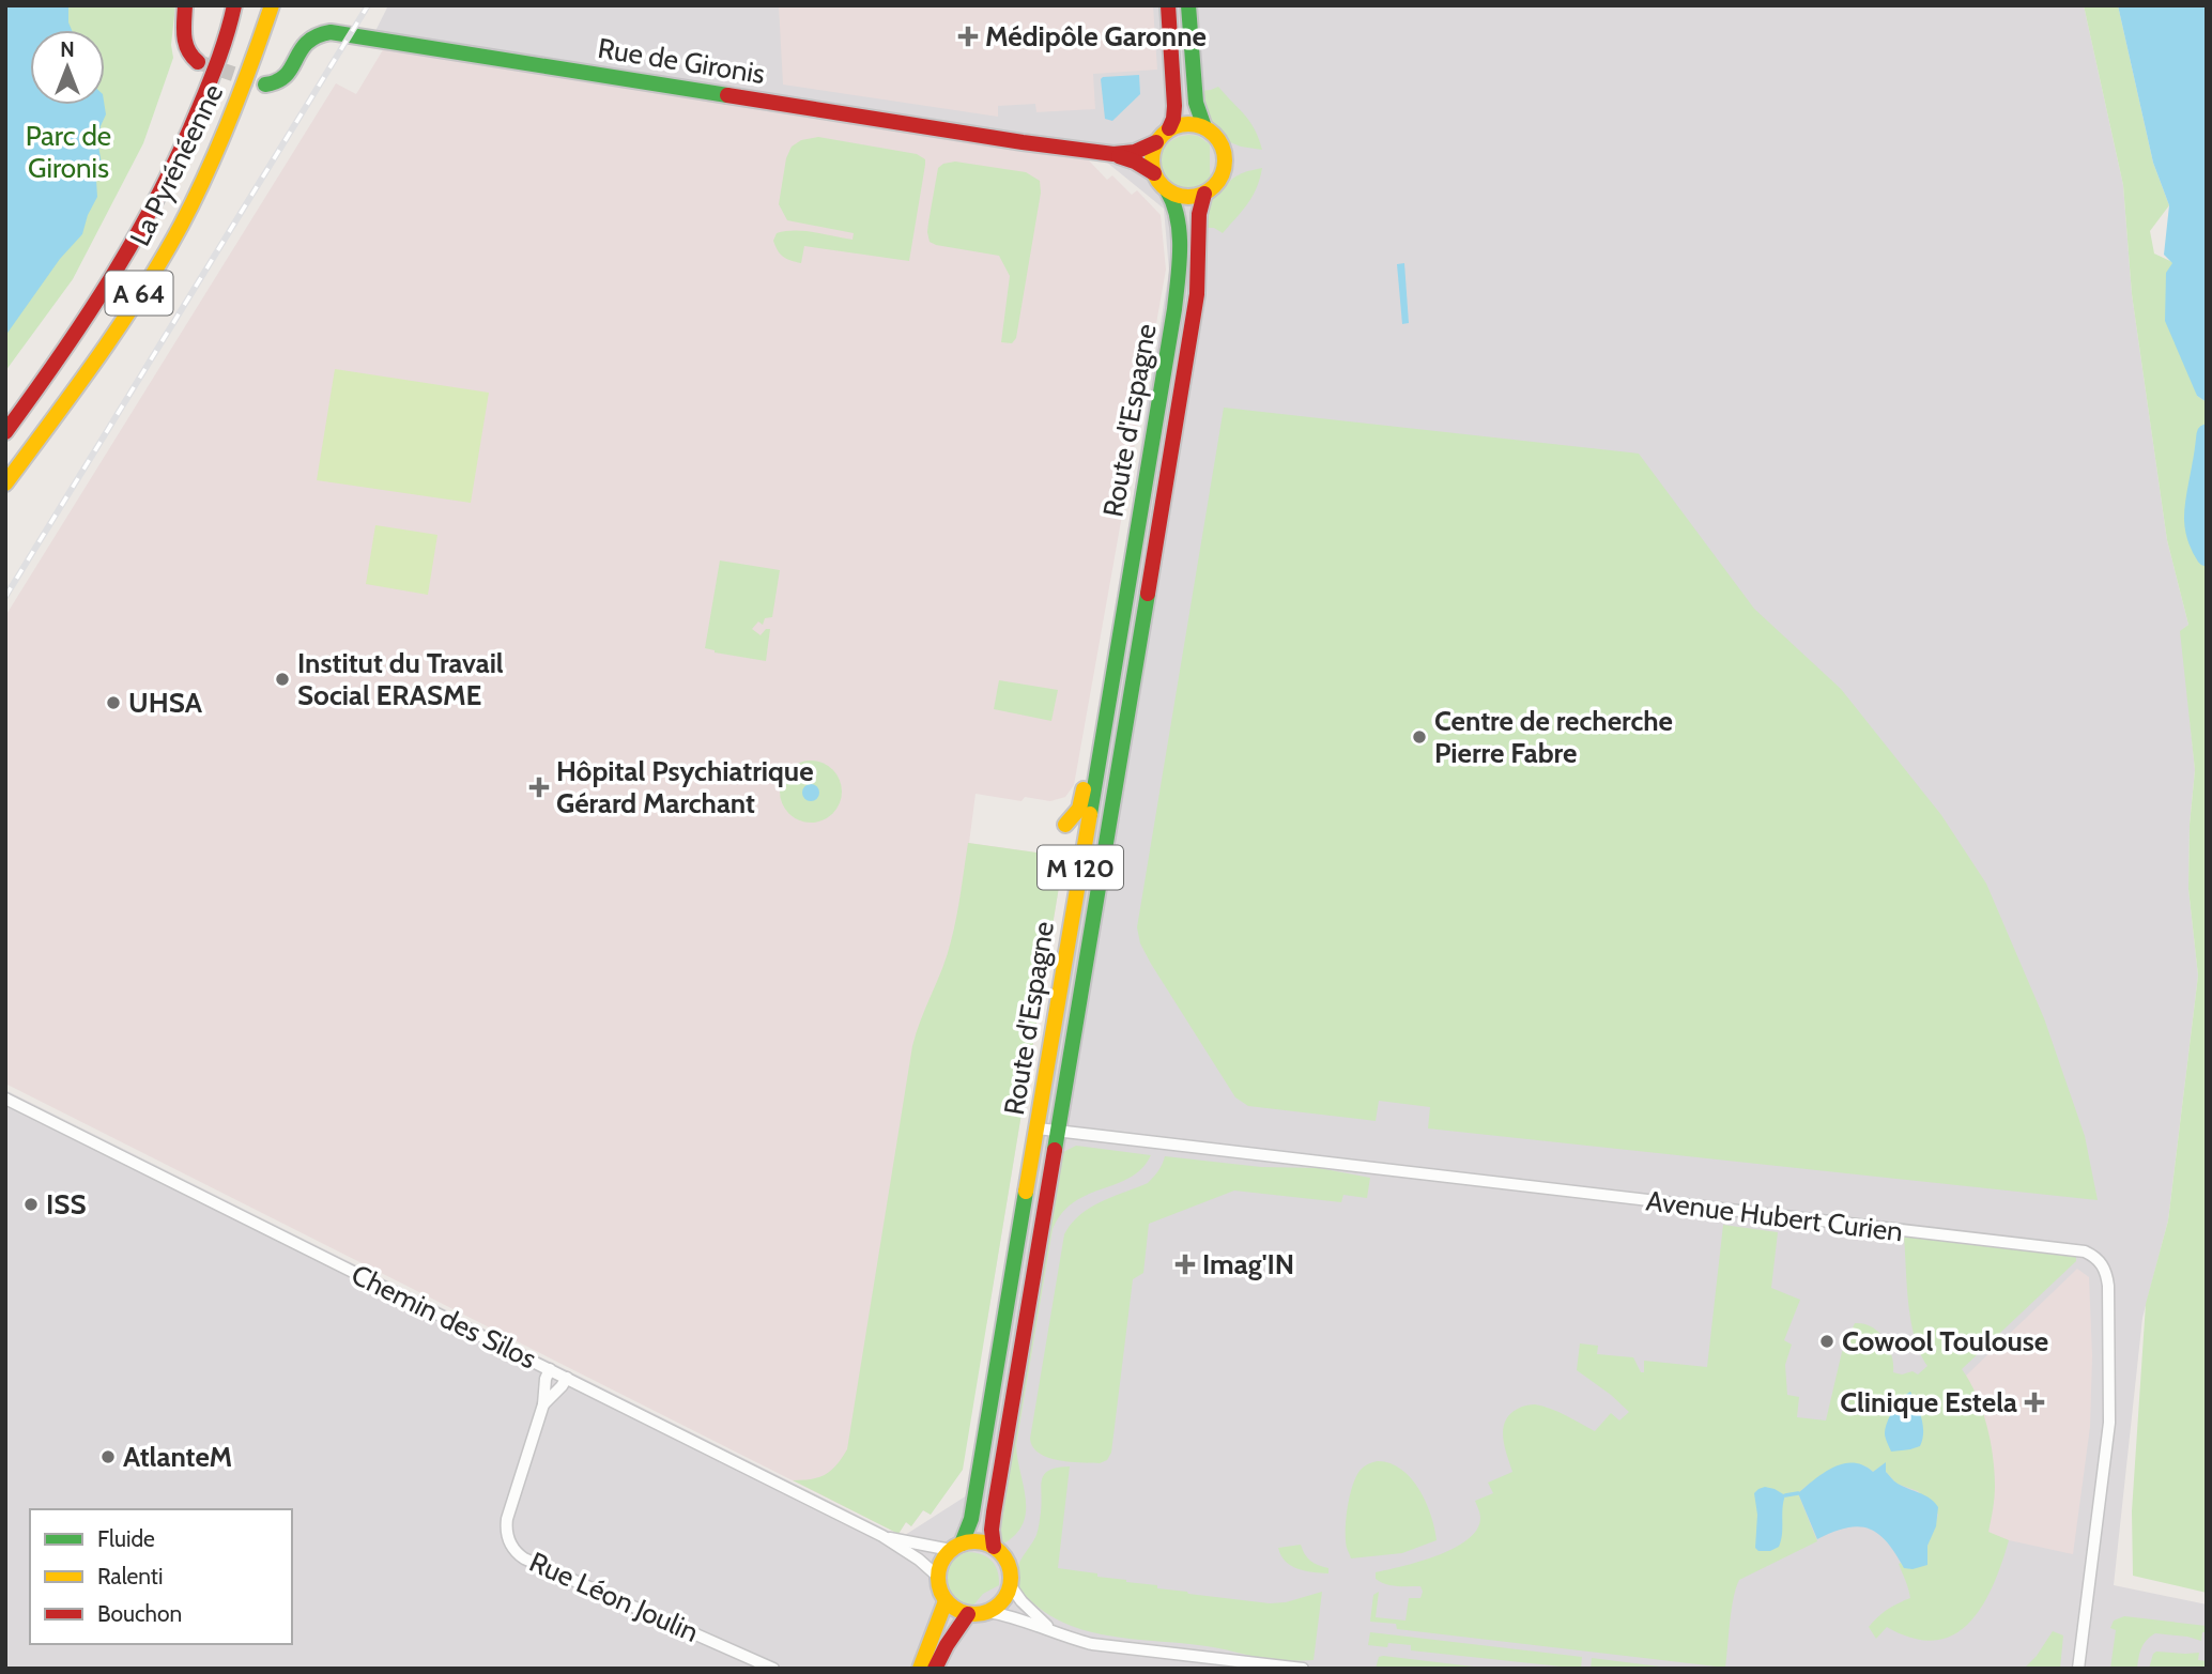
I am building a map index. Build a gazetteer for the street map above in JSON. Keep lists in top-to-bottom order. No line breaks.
{"streets":{"main road":["Rue de Gironis","La Pyrénéenne","A 64","Route d'Espagne","M 120"],"street":["Avenue Hubert Curien","Chemin des Silos","Rue Léon Joulin"]},"crossings":[["Rue de Gironis","Route d'Espagne"],["Route d'Espagne","Avenue Hubert Curien"],["Route d'Espagne","Chemin des Silos"],["Chemin des Silos","Rue Léon Joulin"]],"parks":["Parc de Gironis"],"places":{"health":["Médipôle Garonne","Hôpital Psychiatrique Gérard Marchant","Imag'IN","Clinique Estela"],"other":["Institut du Travail Social ERASME","UHSA","Centre de recherche Pierre Fabre","ISS","Cowool Toulouse","AtlanteM"]},"legend":["Fluide","Ralenti","Bouchon"],"north":"top"}
